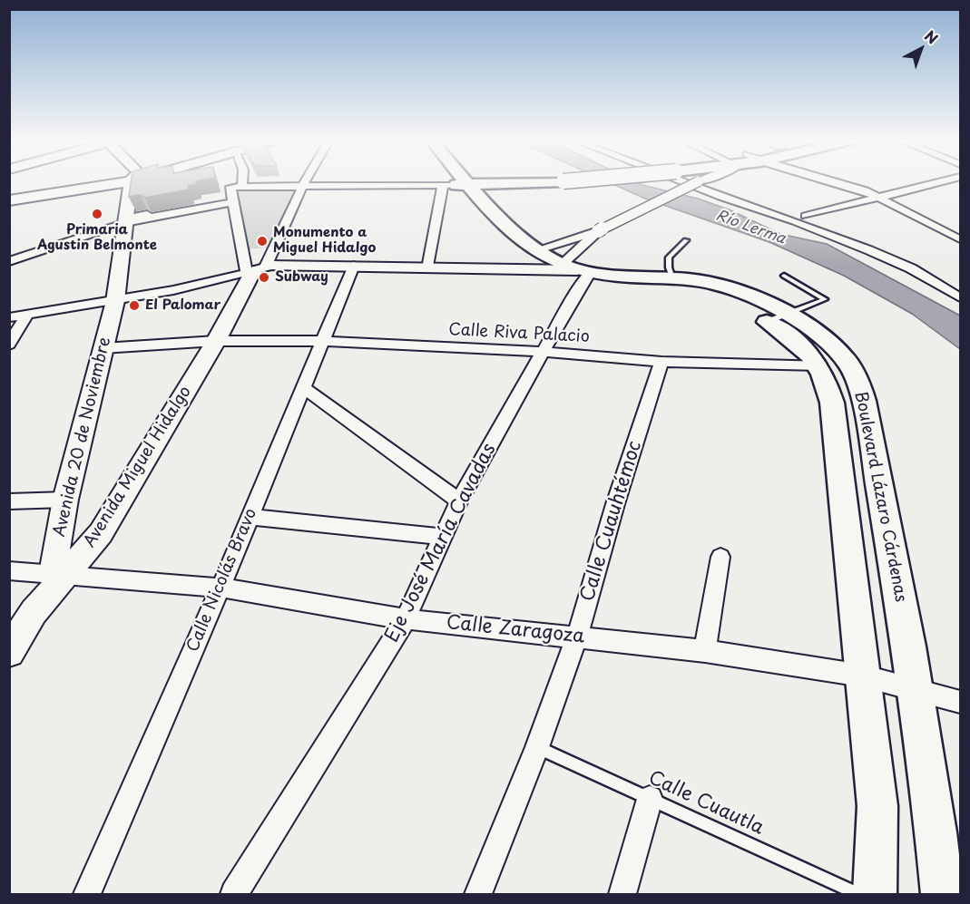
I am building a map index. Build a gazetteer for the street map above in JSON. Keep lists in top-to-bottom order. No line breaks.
{"streets":{"main road":["Boulevard Lázaro Cárdenas"],"street":["Calle Riva Palacio","Avenida 20 de Noviembre","Avenida Miguel Hidalgo","Calle Cuauhtémoc","Eje José María Cavadas","Calle Nicolás Bravo","Calle Zaragoza"],"lane":["Calle Cuautla"]},"crossings":[["Calle Riva Palacio","Avenida 20 de Noviembre"],["Calle Riva Palacio","Avenida Miguel Hidalgo"],["Calle Riva Palacio","Boulevard Lázaro Cárdenas"],["Calle Riva Palacio","Calle Cuauhtémoc"],["Calle Riva Palacio","Eje José María Cavadas"],["Calle Riva Palacio","Calle Nicolás Bravo"],["Avenida 20 de Noviembre","Avenida Miguel Hidalgo"],["Avenida 20 de Noviembre","Calle Zaragoza"],["Avenida Miguel Hidalgo","Calle Zaragoza"],["Boulevard Lázaro Cárdenas","Eje José María Cavadas"],["Boulevard Lázaro Cárdenas","Calle Zaragoza"],["Calle Cuauhtémoc","Calle Zaragoza"],["Calle Cuauhtémoc","Calle Cuautla"],["Eje José María Cavadas","Calle Zaragoza"],["Calle Nicolás Bravo","Calle Zaragoza"]],"water":["Río Lerma"],"places":["Primaria Agustin Belmonte","Monumento a Miguel Hidalgo","Subway","El Palomar"],"north":"top right"}
